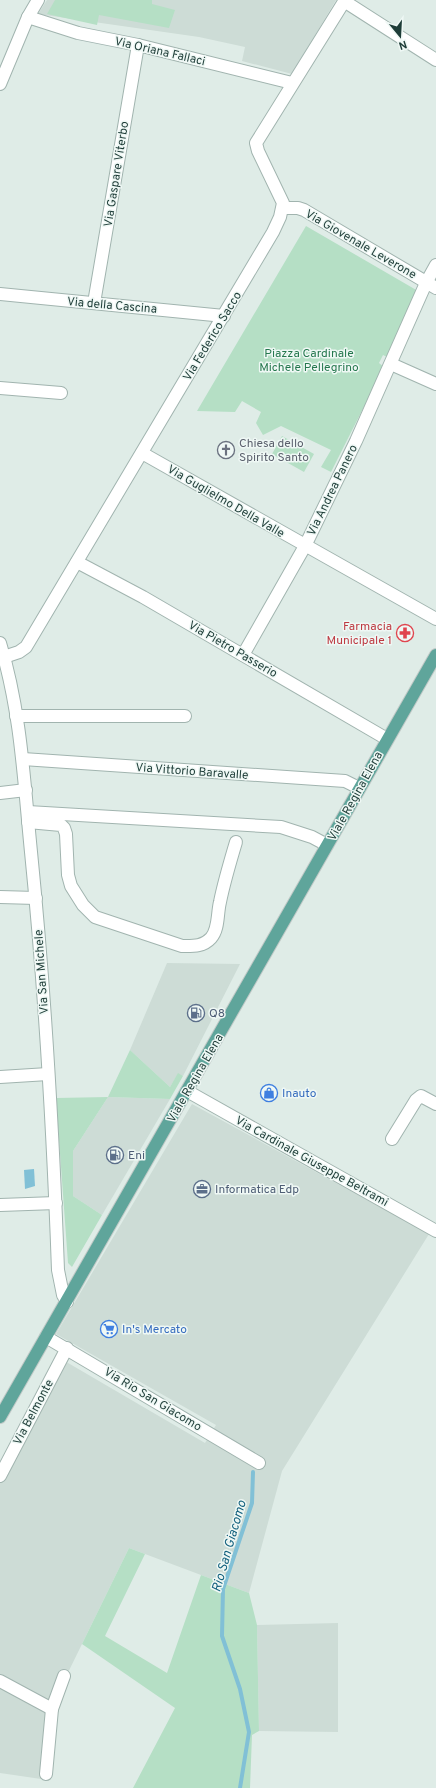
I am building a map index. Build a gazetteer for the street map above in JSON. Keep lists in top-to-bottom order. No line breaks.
{"streets":{"main road":["Viale Regina Elena"],"street":["Via Oriana Fallaci","Via Gaspare Viterbo","Via Giovenale Leverone","Via della Cascina","Via Federico Sacco","Via Andrea Panero","Via Guglielmo Della Valle","Via Pietro Passerio","Via Vittorio Baravalle","Via San Michele","Via Cardinale Giuseppe Beltrami","Via Rio San Giacomo","Via Belmonte"]},"crossings":[["Via Oriana Fallaci","Via Gaspare Viterbo"],["Via Gaspare Viterbo","Via della Cascina"],["Via Giovenale Leverone","Via Federico Sacco"],["Via Giovenale Leverone","Via Andrea Panero"],["Via della Cascina","Via Federico Sacco"],["Via Federico Sacco","Via Guglielmo Della Valle"],["Via Federico Sacco","Via Pietro Passerio"],["Via Federico Sacco","Via San Michele"],["Via Andrea Panero","Via Guglielmo Della Valle"],["Via Andrea Panero","Via Pietro Passerio"],["Via Pietro Passerio","Viale Regina Elena"],["Via Vittorio Baravalle","Viale Regina Elena"],["Via Vittorio Baravalle","Via San Michele"],["Viale Regina Elena","Via San Michele"],["Viale Regina Elena","Via Cardinale Giuseppe Beltrami"],["Viale Regina Elena","Via Rio San Giacomo"],["Via Rio San Giacomo","Via Belmonte"]],"water":["Rio San Giacomo"],"parks":["Piazza Cardinale Michele Pellegrino"],"places":{"church":["Chiesa dello Spirito Santo"],"pharmacy":["Farmacia Municipale 1"],"fuel station":["Q8","Eni"],"shop":["Inauto"],"office":["Informatica Edp"],"supermarket":["In's Mercato"]},"north":"bottom"}
